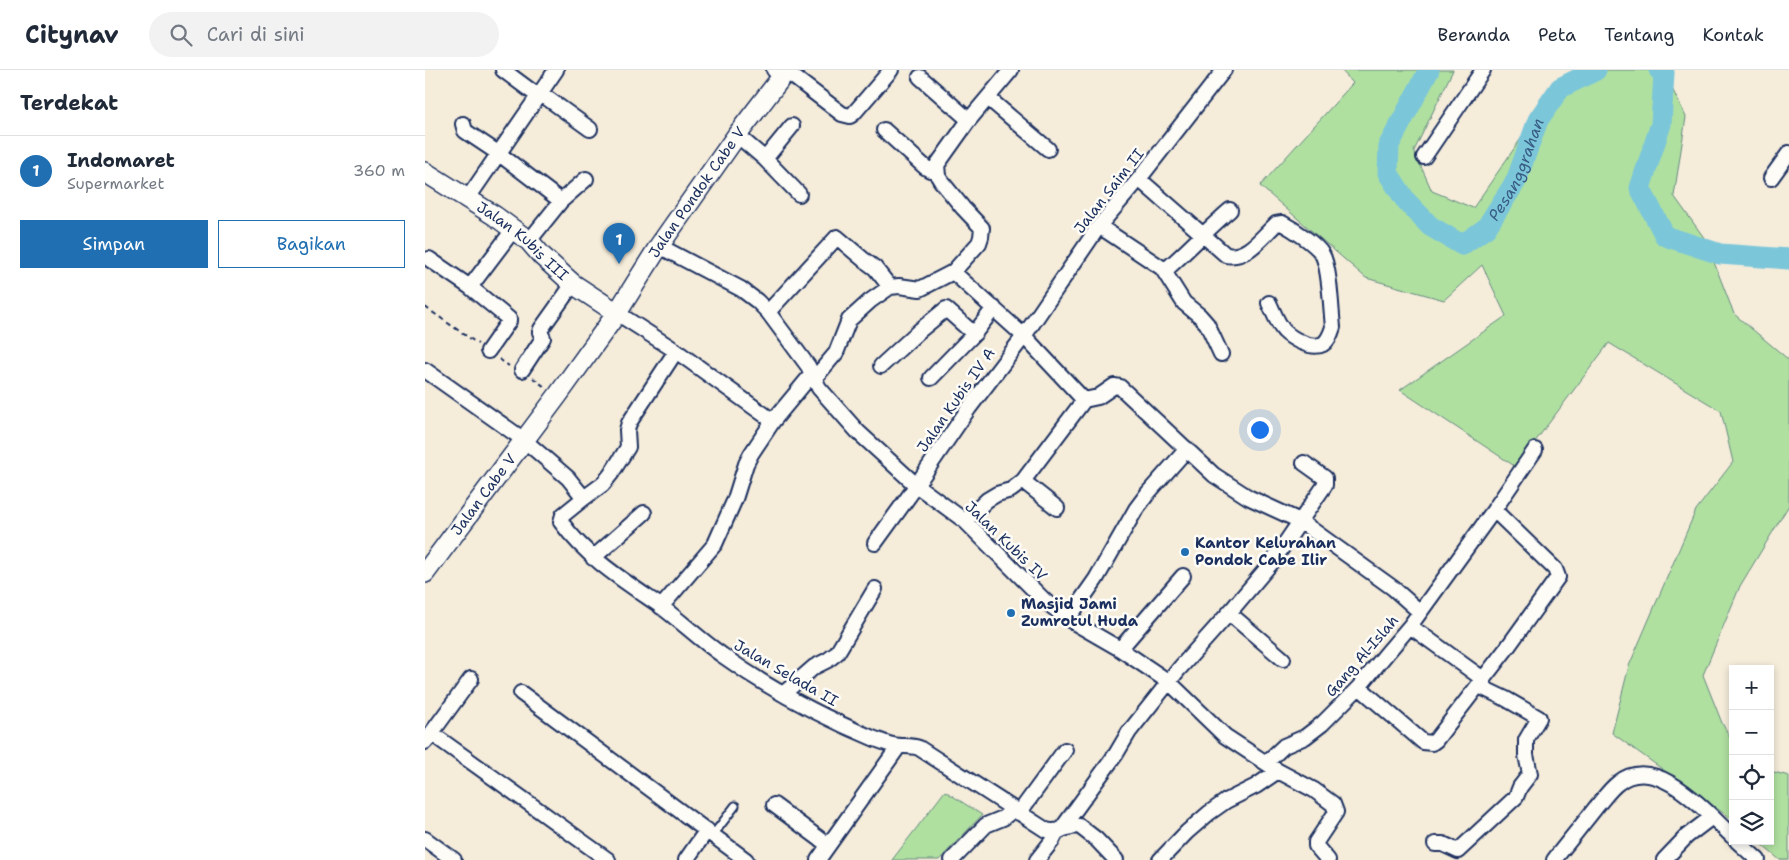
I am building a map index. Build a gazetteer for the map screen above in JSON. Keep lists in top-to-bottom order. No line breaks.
{"streets":{"street":["Jalan Saim II","Jalan Pondok Cabe V","Jalan Kubis III","Jalan Kubis IV A","Jalan Cabe V","Jalan Kubis IV","Gang Al-Islah","Jalan Selada II"]},"crossings":[["Jalan Saim II","Jalan Kubis IV A"],["Jalan Pondok Cabe V","Jalan Kubis III"],["Jalan Pondok Cabe V","Jalan Cabe V"],["Jalan Pondok Cabe V","Jalan Kubis IV"],["Jalan Kubis IV A","Jalan Kubis IV"],["Jalan Kubis IV","Gang Al-Islah"]],"water":["Pesanggrahan"],"places":["Kantor Kelurahan Pondok Cabe Ilir","Masjid Jami Zumrotul Huda"],"page":{"header":"Citynav","search":"Cari di sini","nav":["Beranda","Peta","Tentang","Kontak"],"heading":"Terdekat","list":[{"mark":"1","name":"Indomaret","note":"Supermarket","value":"360 m"}],"buttons":["Simpan","Bagikan"],"pins":"1","map_buttons":["+","−"]}}
